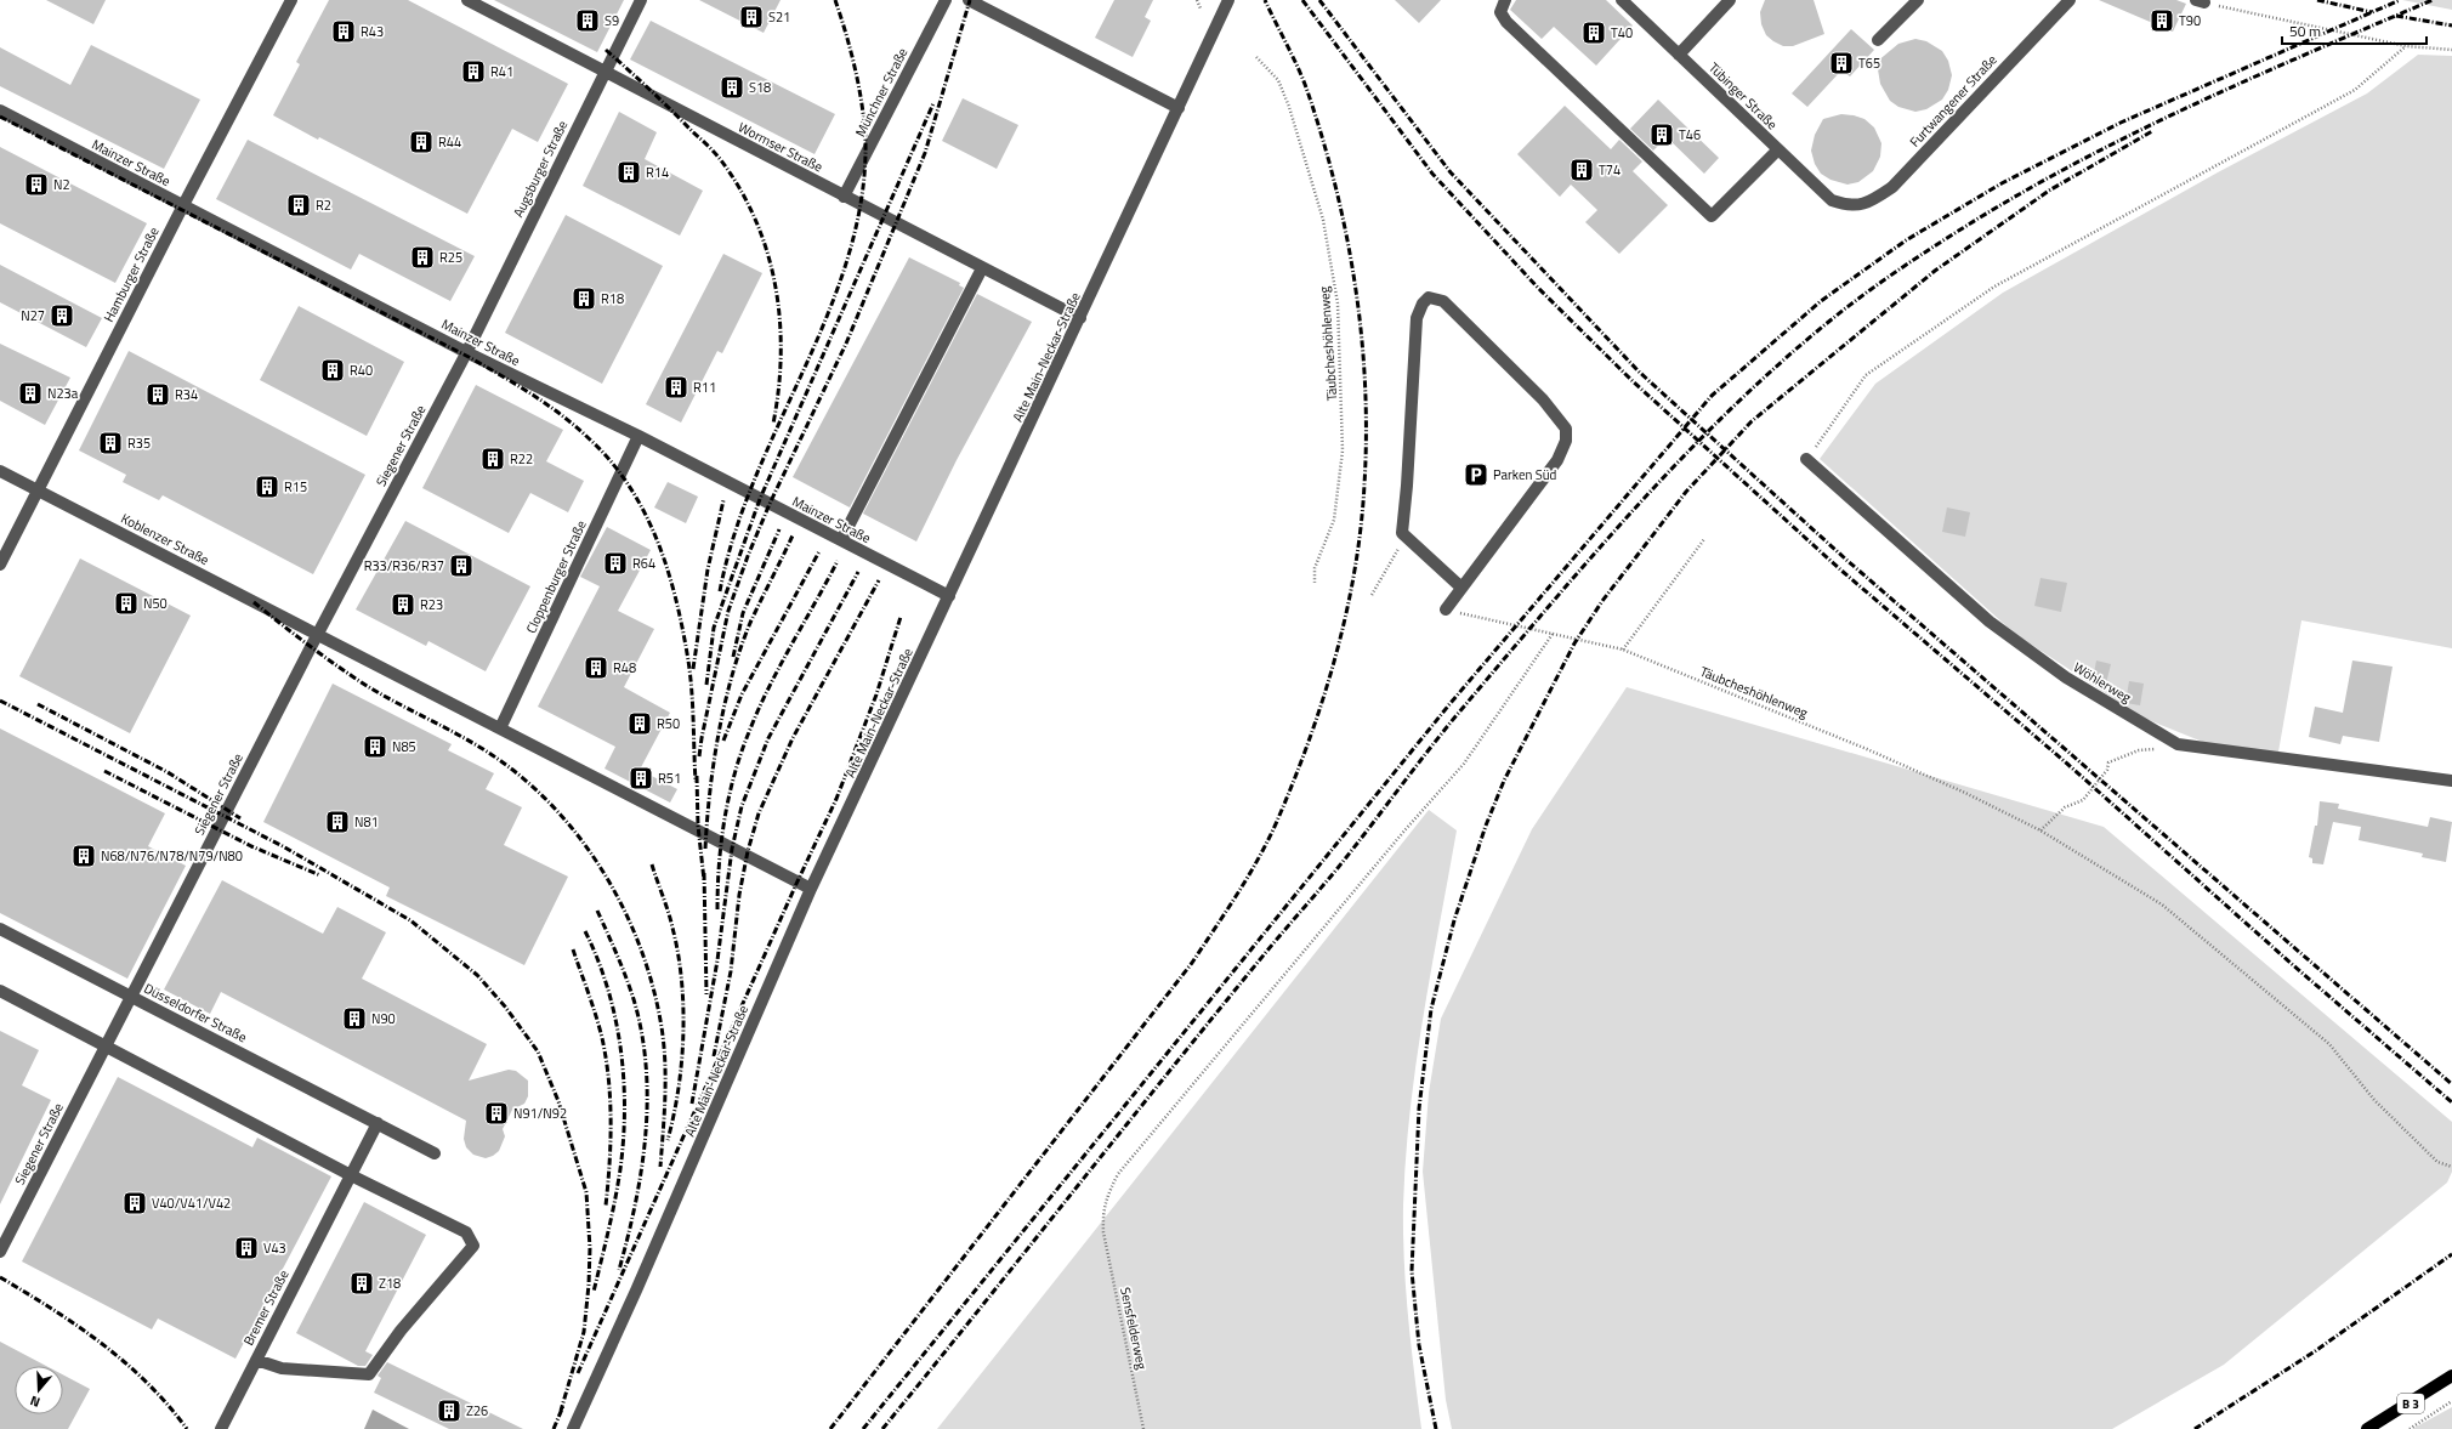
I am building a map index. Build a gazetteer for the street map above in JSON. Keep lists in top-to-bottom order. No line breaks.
{"streets":{"main road":["B 3"],"street":["Münchner Straße","Tübinger Straße","Furtwangener Straße","Wormser Straße","Mainzer Straße","Augsburger Straße","Hamburger Straße","Alte Main-Neckar-Straße","Siegener Straße","Koblenzer Straße","Cloppenburger Straße","Wöhlerweg","Düsseldorfer Straße","Bremer Straße"],"path":["Täubcheshöhlenweg","Sensfelderweg"]},"crossings":[["Münchner Straße","Wormser Straße"],["Tübinger Straße","Furtwangener Straße"],["Wormser Straße","Augsburger Straße"],["Wormser Straße","Alte Main-Neckar-Straße"],["Mainzer Straße","Augsburger Straße"],["Mainzer Straße","Hamburger Straße"],["Mainzer Straße","Alte Main-Neckar-Straße"],["Mainzer Straße","Siegener Straße"],["Mainzer Straße","Cloppenburger Straße"],["Augsburger Straße","Siegener Straße"],["Hamburger Straße","Koblenzer Straße"],["Täubcheshöhlenweg","Sensfelderweg"],["Siegener Straße","Koblenzer Straße"],["Siegener Straße","Düsseldorfer Straße"],["Düsseldorfer Straße","Bremer Straße"]],"places":{"building":["S21","S9","T90","R43","T40","T65","R41","S18","T46","R44","T74","R14","N2","R2","R25","R18","N27","R40","R11","N23a","R34","R35","R22","R15","R64","R33/R36/R37","N50","R23","R48","R50","N85","R51","N81","N68/N76/N78/N79/N80","N90","N91/N92","V40/V41/V42","V43","Z18","Z26"],"parking":["Parken Süd"]},"scale_bar":"50 m","north":"bottom"}
